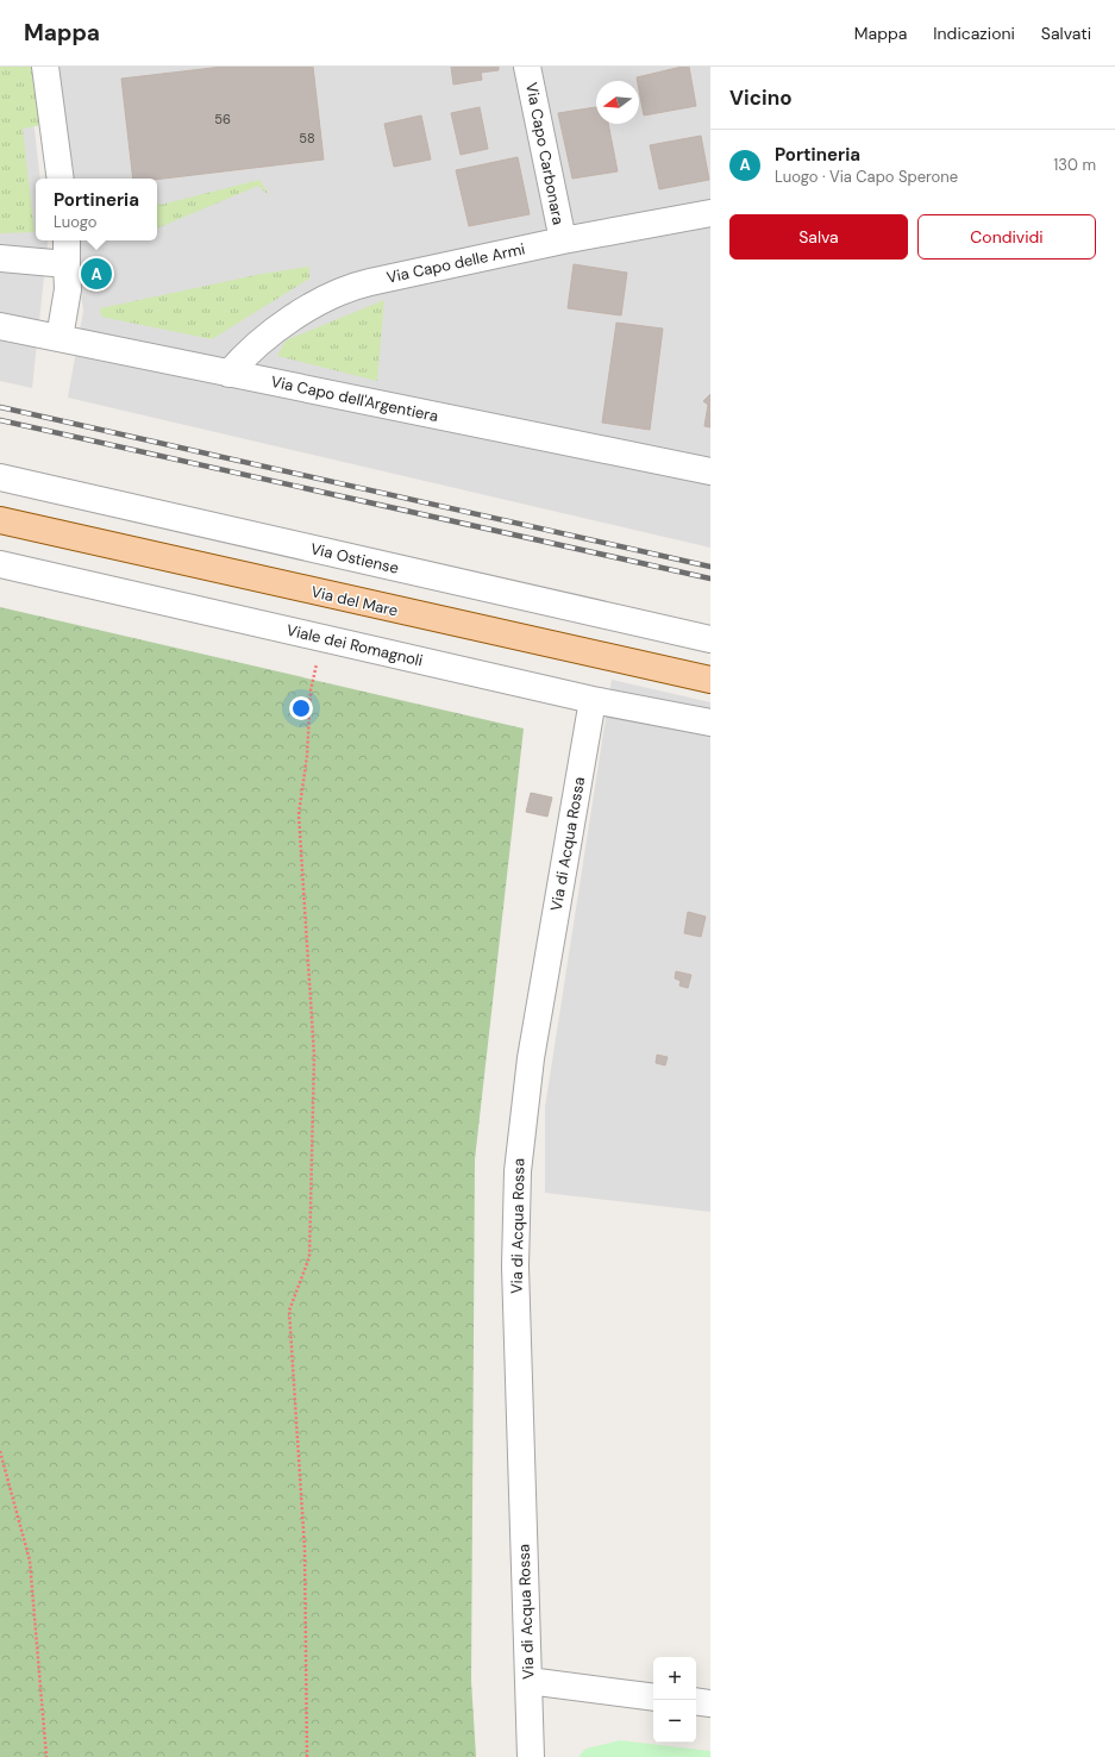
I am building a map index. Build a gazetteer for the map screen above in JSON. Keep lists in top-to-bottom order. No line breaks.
{"streets":{"main road":["Via del Mare"],"street":["Via Capo Carbonara","Via Capo delle Armi","Via Capo dell'Argentiera","Via Ostiense","Viale dei Romagnoli","Via di Acqua Rossa"]},"crossings":[["Via Capo Carbonara","Via Capo delle Armi"],["Via Capo delle Armi","Via Capo dell'Argentiera"],["Viale dei Romagnoli","Via di Acqua Rossa"]],"house_numbers":["56","58"],"north":"left","page":{"header":"Mappa","nav":["Mappa","Indicazioni","Salvati"],"heading":"Vicino","list":[{"mark":"A","name":"Portineria","note":"Luogo · Via Capo Sperone","value":"130 m"}],"popup":["Portineria","Luogo"],"buttons":["Salva","Condividi"],"pins":"A","map_buttons":["+","−"]}}
